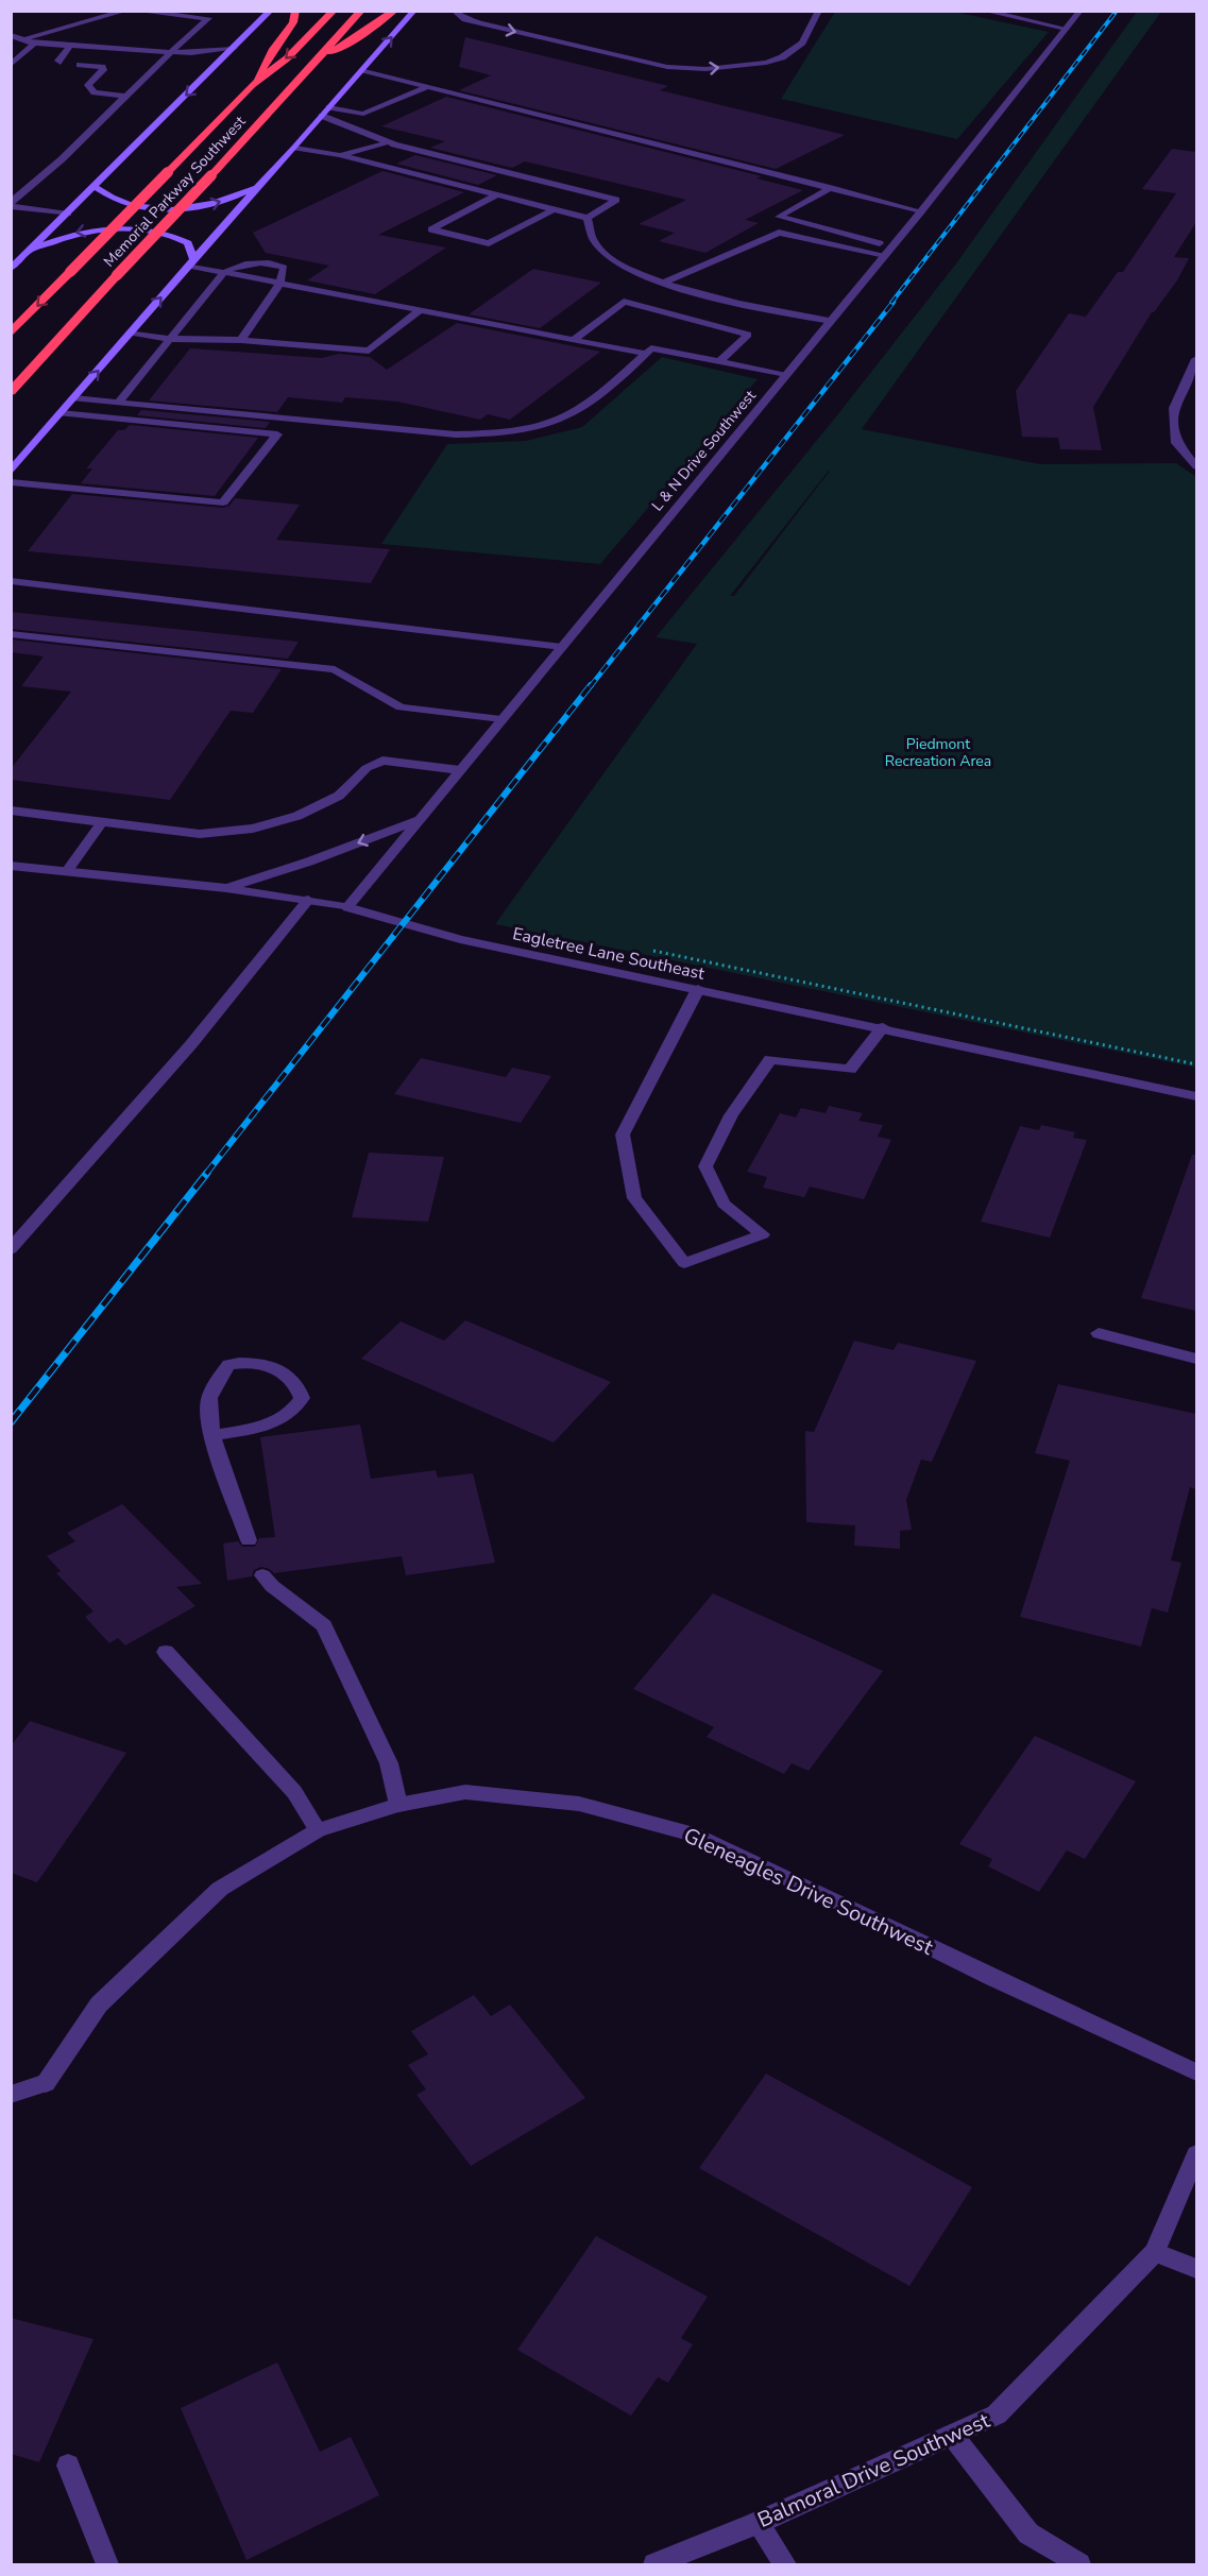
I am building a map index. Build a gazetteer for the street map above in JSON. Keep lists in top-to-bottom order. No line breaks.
{"streets":{"highway":["Memorial Parkway Southwest"],"street":["L & N Drive Southwest","Eagletree Lane Southeast","Gleneagles Drive Southwest","Balmoral Drive Southwest"]},"crossings":[["L & N Drive Southwest","Eagletree Lane Southeast"]],"parks":["Piedmont Recreation Area"]}
